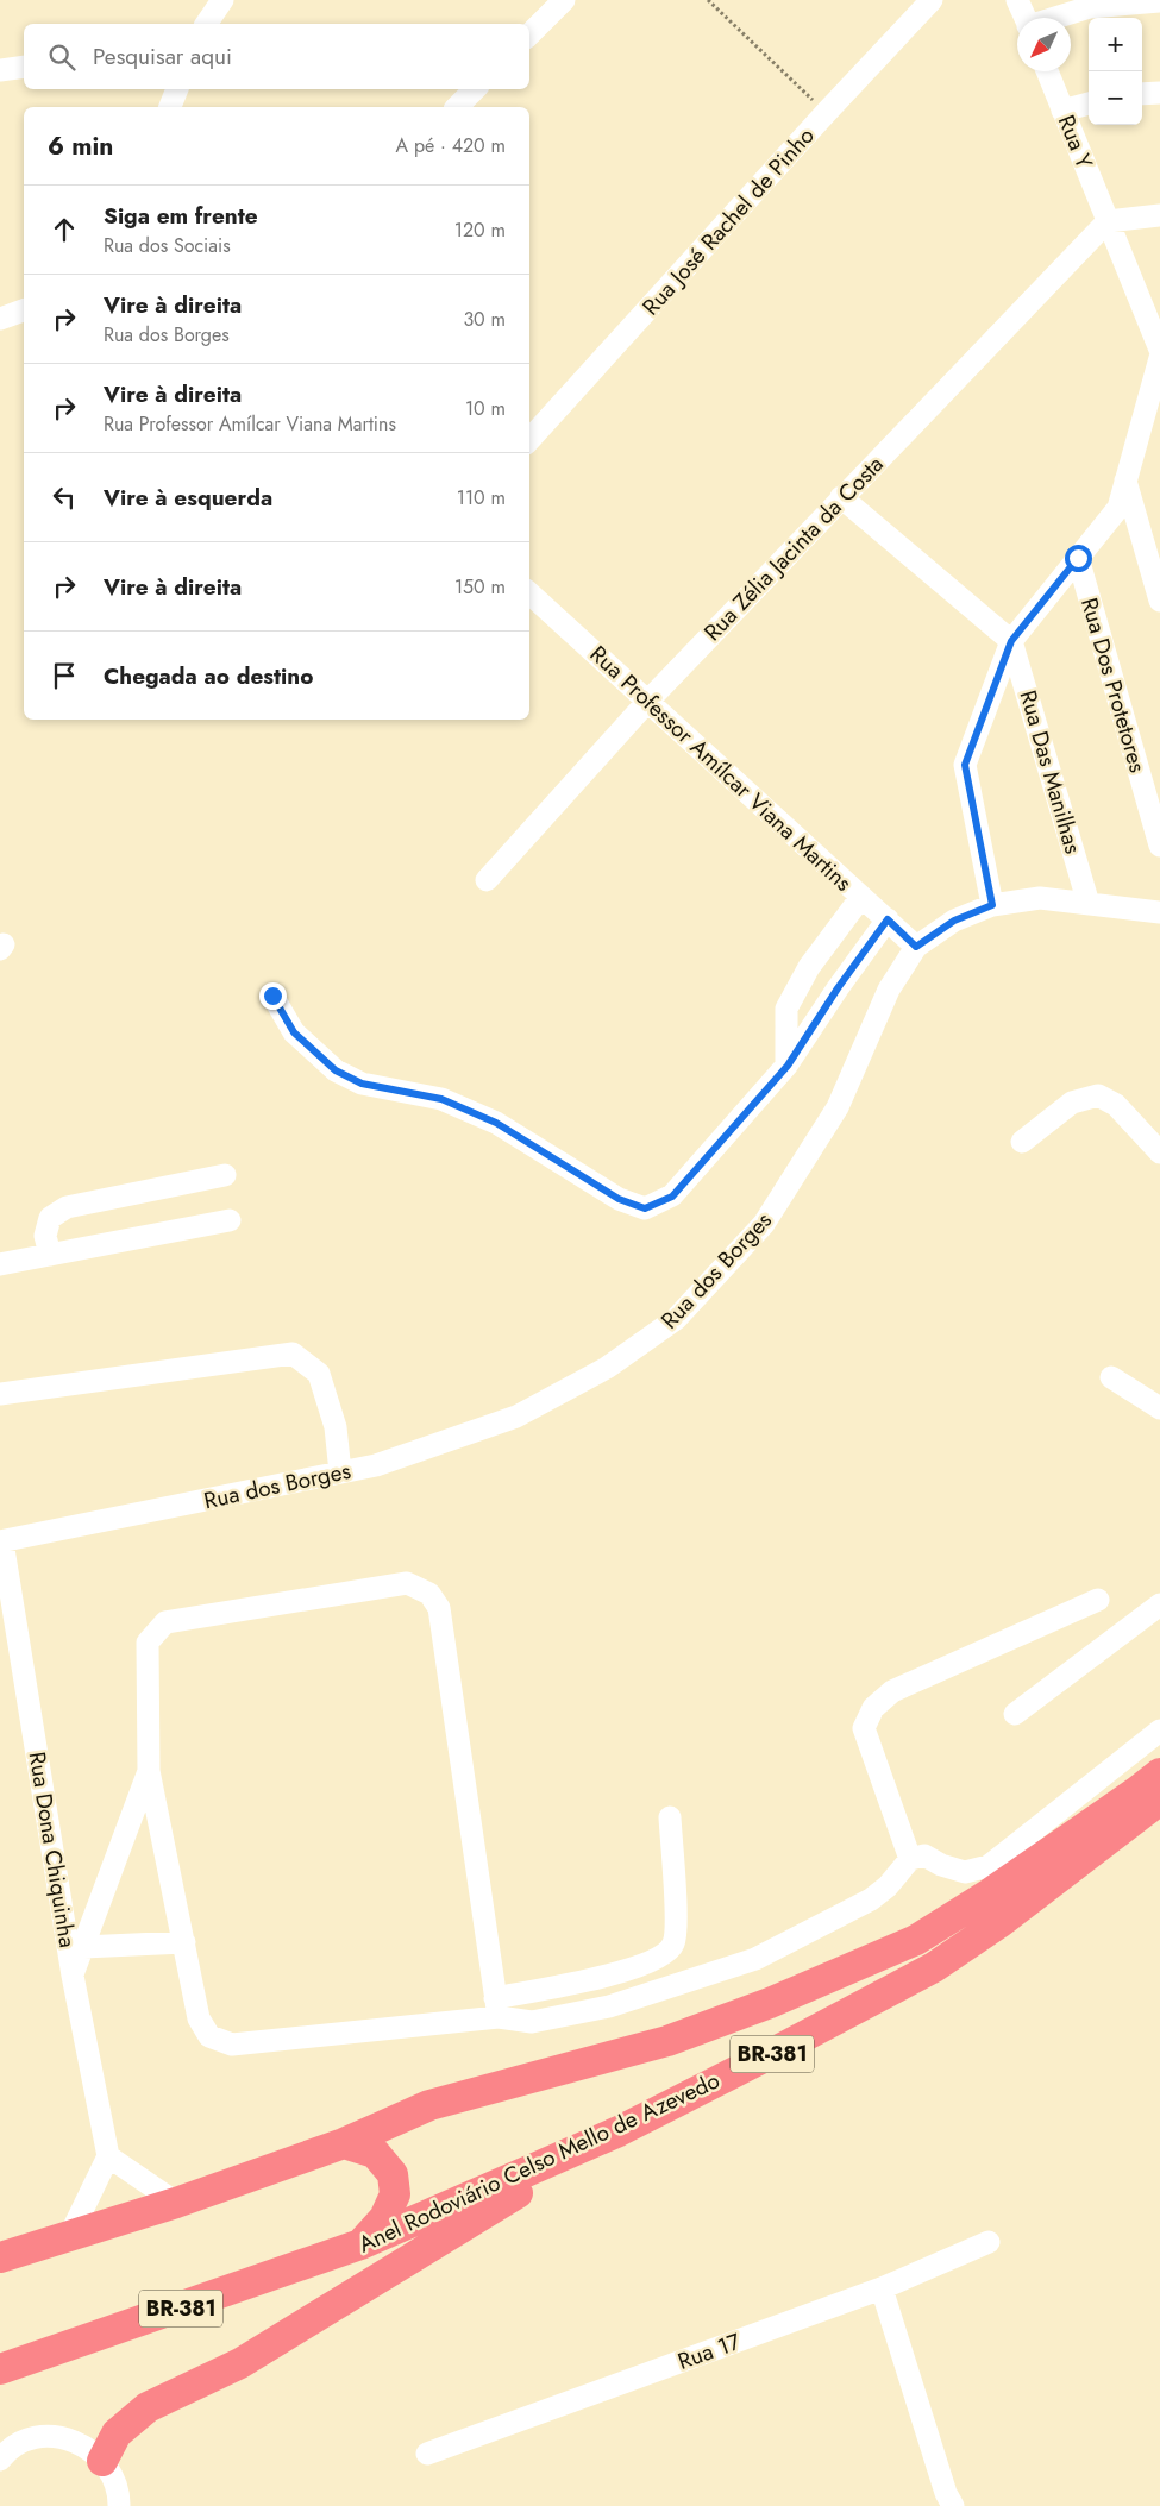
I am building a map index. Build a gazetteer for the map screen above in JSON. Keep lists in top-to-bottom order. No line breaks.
{"streets":{"highway":["BR-381","Anel Rodoviário Celso Mello de Azevedo"],"street":["Rua Y","Rua José Rachel de Pinho","Rua Zélia Jacinta da Costa","Rua Dos Protetores","Rua Professor Amílcar Viana Martins","Rua Das Manilhas","Rua dos Borges","Rua Dona Chiquinha","Rua 17"]},"crossings":[["Rua Y","Rua Zélia Jacinta da Costa"],["Rua Zélia Jacinta da Costa","Rua Professor Amílcar Viana Martins"],["Rua Professor Amílcar Viana Martins","Rua dos Borges"],["Rua Das Manilhas","Rua dos Borges"],["Rua dos Borges","Rua Dona Chiquinha"]],"north":"bottom left","page":{"map_buttons":["+","−"],"search":"Pesquisar aqui","heading":["6 min","A pé · 420 m"],"list":[["Siga em frente","Rua dos Sociais","120 m"],["Vire à direita","Rua dos Borges","30 m"],["Vire à direita","Rua Professor Amílcar Viana Martins","10 m"],["Vire à esquerda","110 m"],["Vire à direita","150 m"],"Chegada ao destino"]}}
